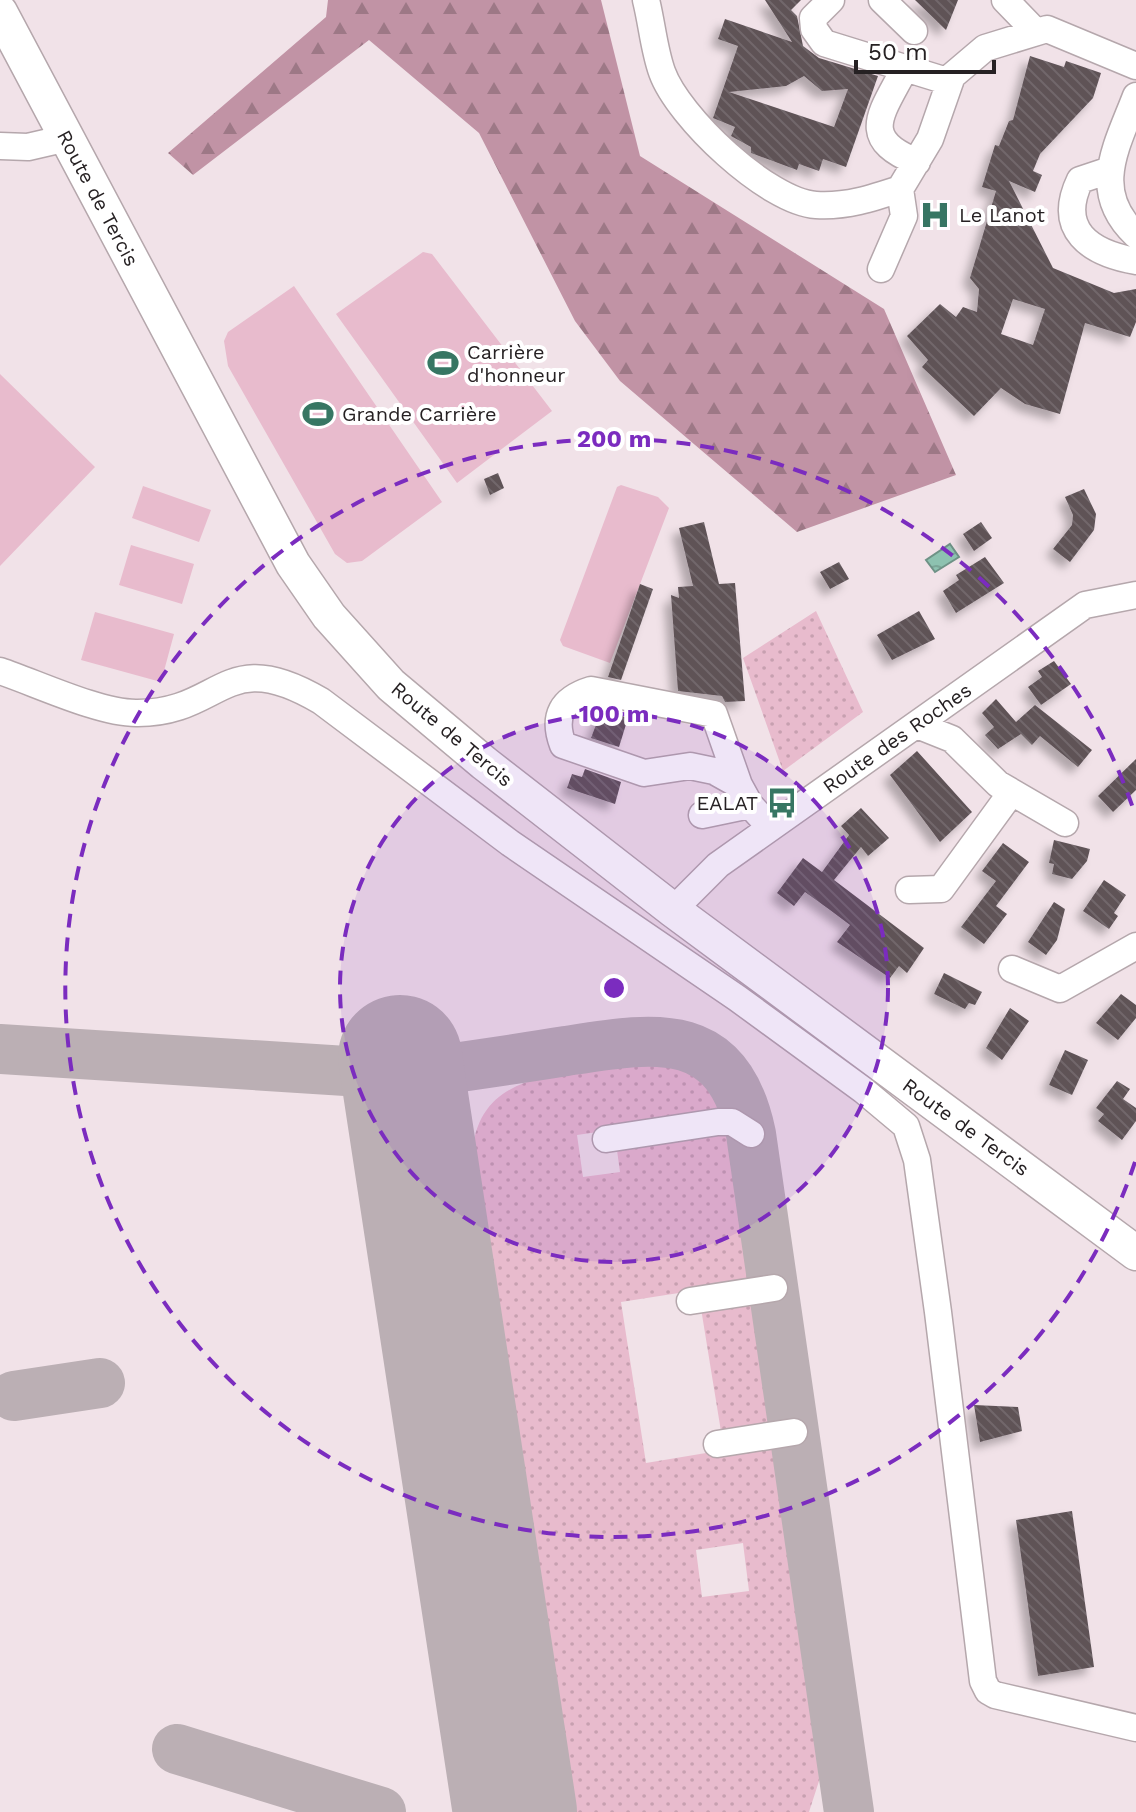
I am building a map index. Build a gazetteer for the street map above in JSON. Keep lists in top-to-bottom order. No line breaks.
{"streets":{"main road":["Route de Tercis"],"street":["Route des Roches"]},"crossings":[["Route de Tercis","Route des Roches"]],"places":{"hospital":["Le Lanot"],"sports":["Carrière d'honneur","Grande Carrière"],"bus stop":["EALAT"]},"scale_bar":"50 m","rings":["200 m","100 m"]}
